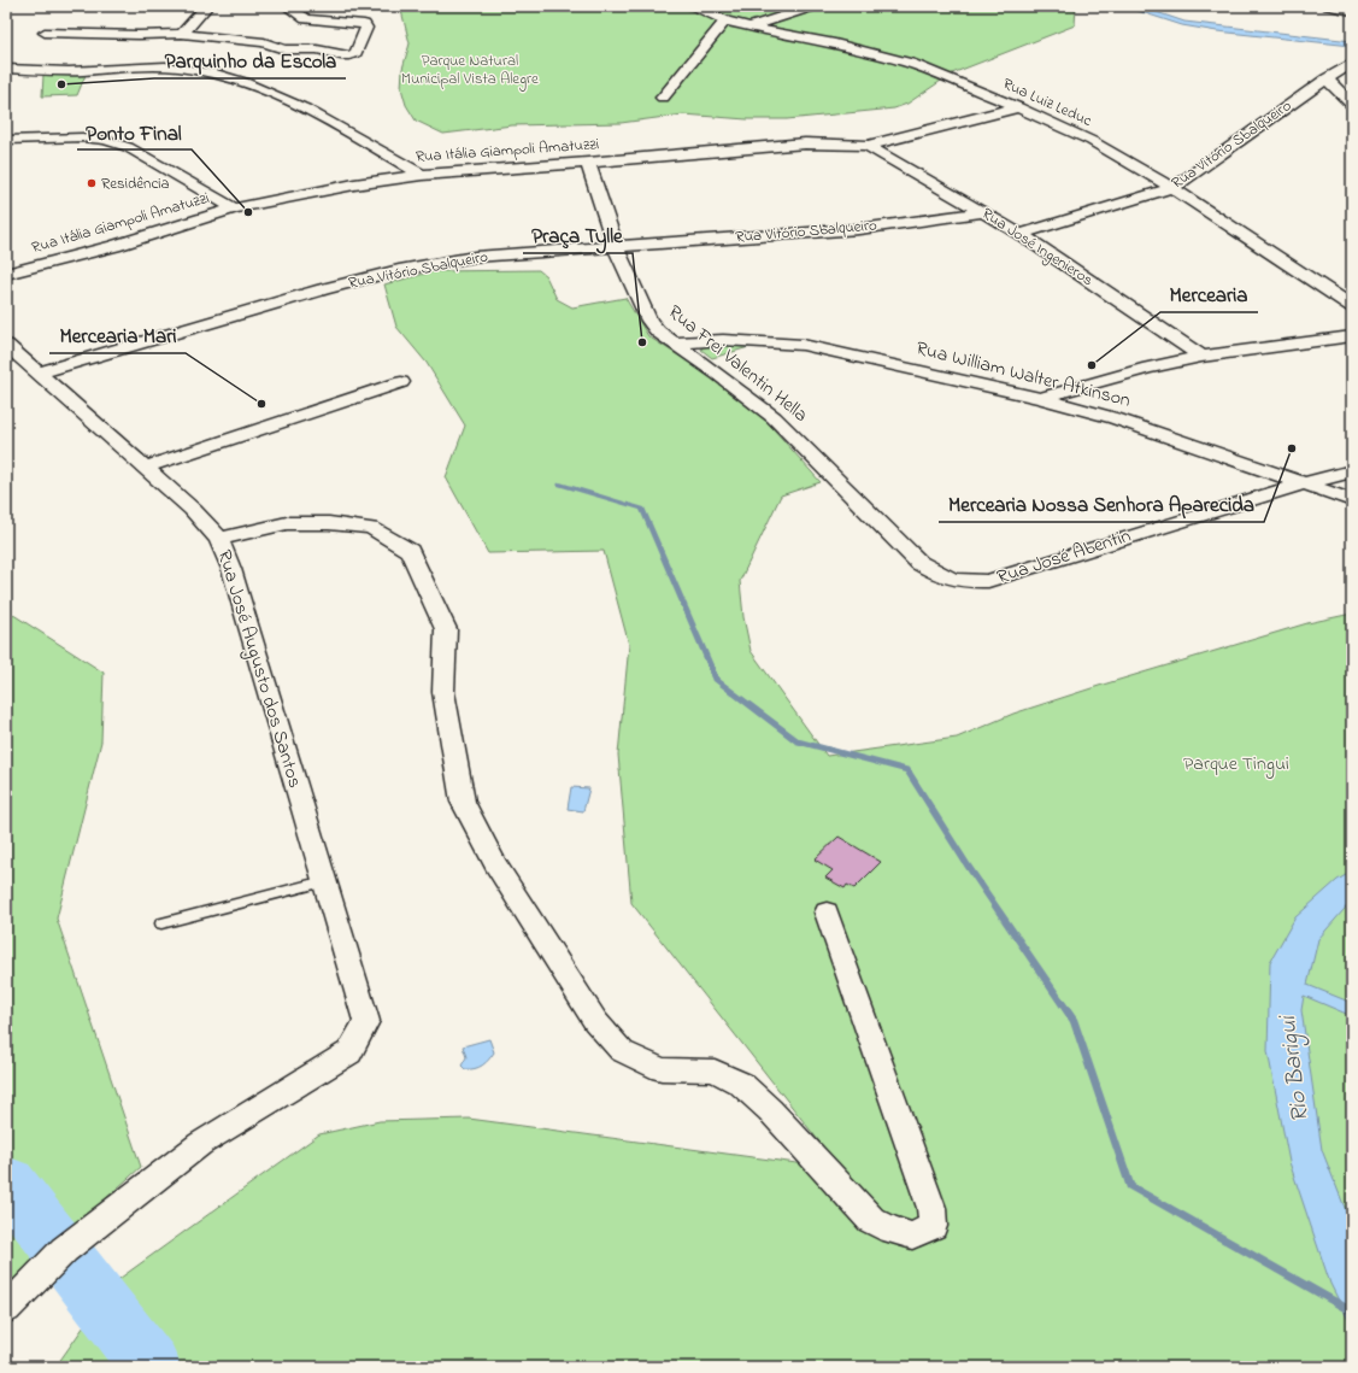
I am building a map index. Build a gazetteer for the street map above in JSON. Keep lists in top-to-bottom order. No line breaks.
{"streets":{"street":["Rua Luiz Leduc","Rua Vitório Sbalqueiro","Rua Itália Giampoli Amatuzzi","Rua José Ingenieros","Rua Frei Valentin Hella","Rua William Walter Atkinson","Rua José Abentin","Rua José Augusto dos Santos"]},"crossings":[["Rua Luiz Leduc","Rua Vitório Sbalqueiro"],["Rua Luiz Leduc","Rua Itália Giampoli Amatuzzi"],["Rua Vitório Sbalqueiro","Rua José Ingenieros"],["Rua Vitório Sbalqueiro","Rua Frei Valentin Hella"],["Rua Vitório Sbalqueiro","Rua José Augusto dos Santos"],["Rua Itália Giampoli Amatuzzi","Rua José Ingenieros"],["Rua Itália Giampoli Amatuzzi","Rua Frei Valentin Hella"],["Rua Frei Valentin Hella","Rua William Walter Atkinson"],["Rua Frei Valentin Hella","Rua José Abentin"],["Rua William Walter Atkinson","Rua José Abentin"]],"water":["Rio Barigui"],"parks":["Parque Natural Municipal Vista Alegre","Parque Tingui"],"places":["Parquinho da Escola","Residência","Ponto Final","Praça Tylle","Mercearia","Mercearia Mari","Mercearia Nossa Senhora Aparecida"]}
